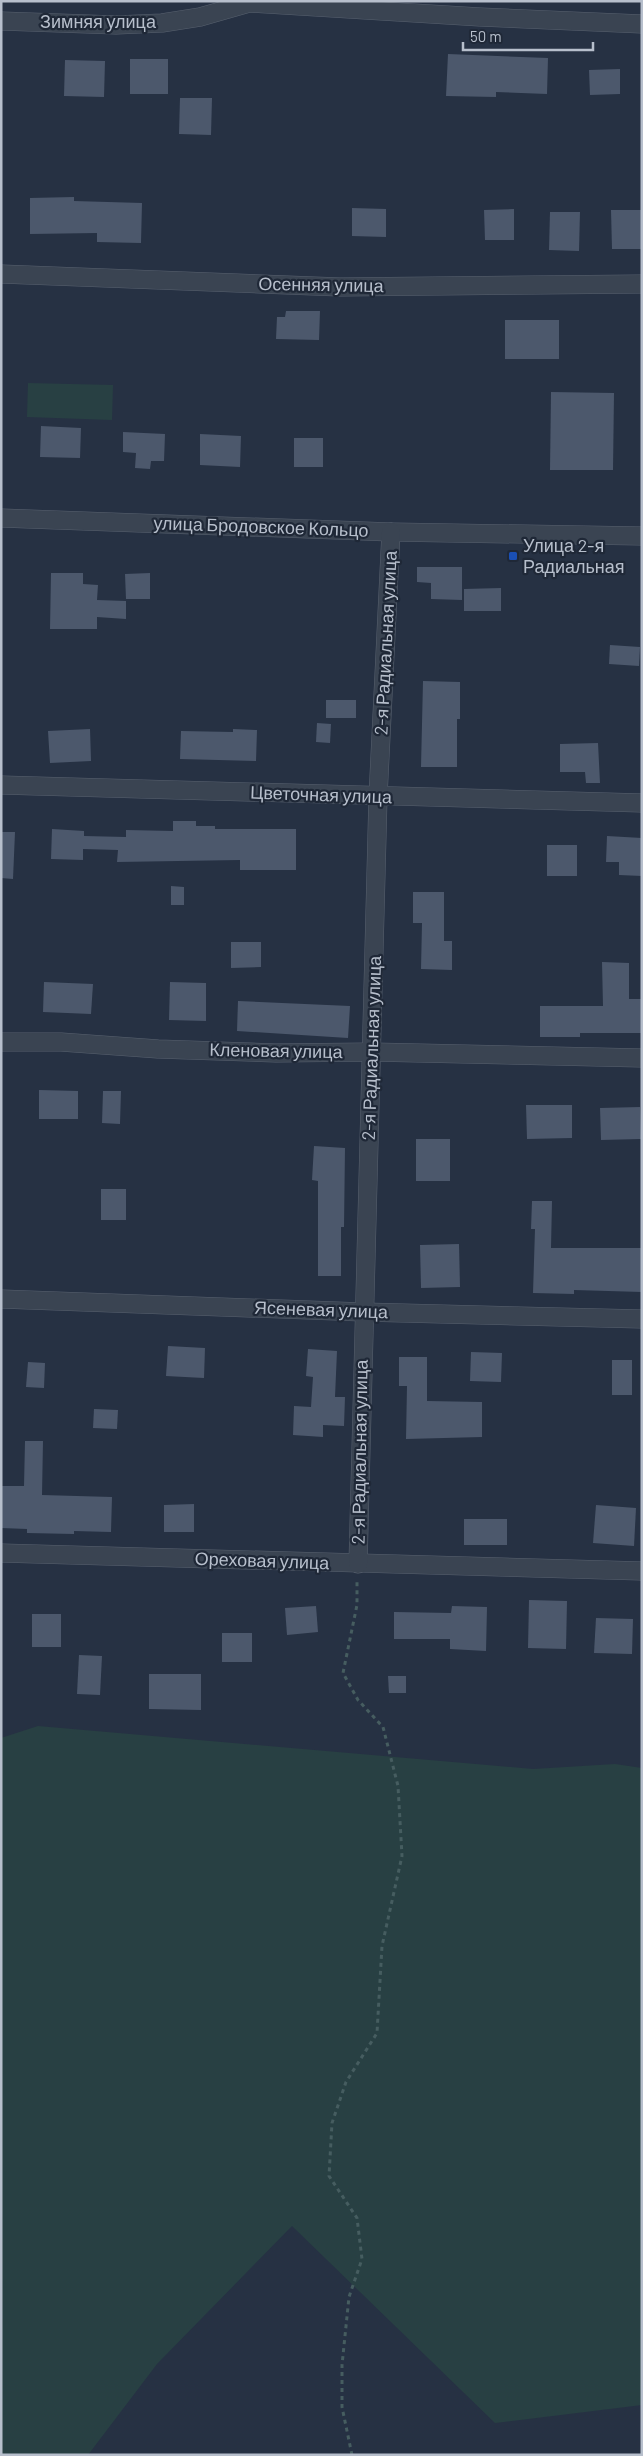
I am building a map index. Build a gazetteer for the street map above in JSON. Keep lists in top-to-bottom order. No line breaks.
{"streets":{"street":["Зимняя улица","Осенняя улица","улица Бродовское Кольцо","2-я Радиальная улица","Цветочная улица","Кленовая улица","Ясеневая улица","Ореховая улица"]},"crossings":[["улица Бродовское Кольцо","2-я Радиальная улица"],["2-я Радиальная улица","Цветочная улица"],["2-я Радиальная улица","Кленовая улица"],["2-я Радиальная улица","Ясеневая улица"],["2-я Радиальная улица","Ореховая улица"]],"places":{"transit":["Улица 2-я Радиальная"]},"scale_bar":"50 m"}
